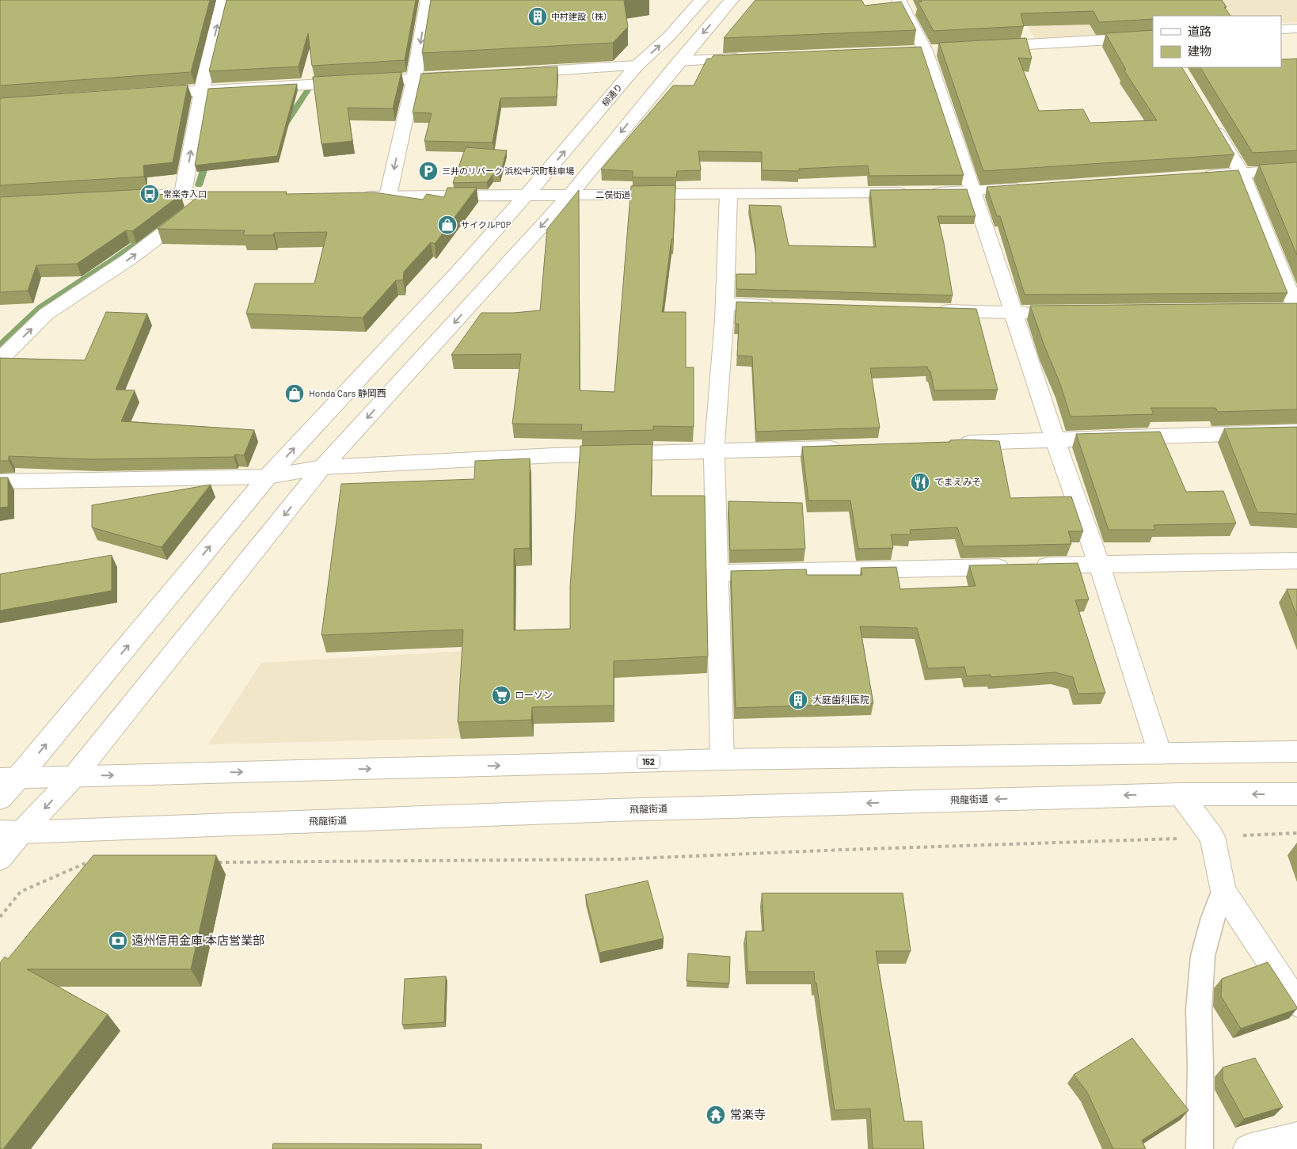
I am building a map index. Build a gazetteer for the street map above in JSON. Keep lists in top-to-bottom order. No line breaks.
{"streets":{"main road":["柳通り","二俣街道","152","飛龍街道"]},"crossings":[["柳通り","二俣街道"],["柳通り","152"]],"places":{"building":["中村建設（株）","大庭歯科医院"],"parking":["三井のリパーク 浜松中沢町駐車場"],"bus stop":["常楽寺入口"],"shop":["サイクルPOP","Honda Cars 静岡西"],"restaurant":["てまえみそ"],"supermarket":["ローソン"],"bank":["遠州信用金庫 本店営業部"],"temple":["常楽寺"]},"legend":["道路","建物"]}
